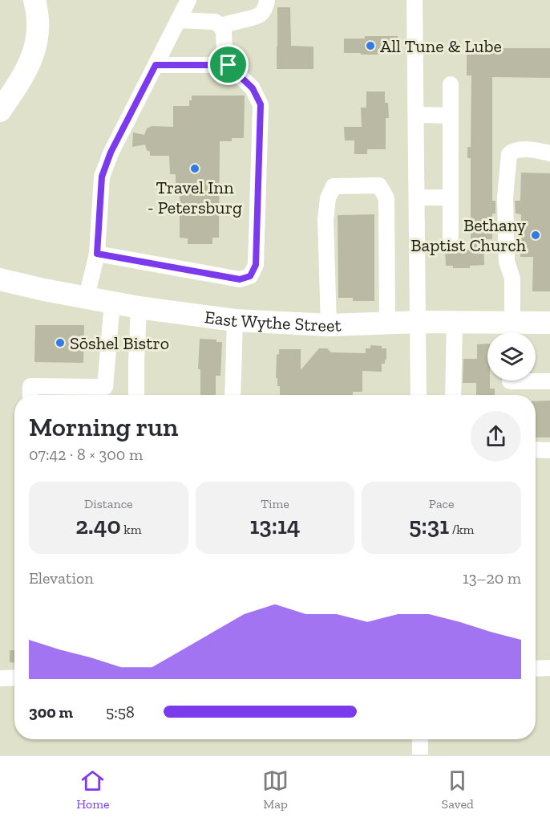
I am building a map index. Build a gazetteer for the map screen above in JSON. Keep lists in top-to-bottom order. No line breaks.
{"streets":{"highway":["East Wythe Street"]},"places":["All Tune & Lube","Travel Inn - Petersburg","Bethany Baptist Church","Sōshel Bistro"],"page":{"heading":["Morning run","07:42 · 8 × 300 m"],"stats":[["Distance","2.40 km"],["Time","13:14"],["Pace","5:31 /km"]],"chart":["Elevation","13–20 m"],"list":[{"name":"300 m","note":"5:58"}],"tabs":["Home","Map","Saved"]}}
